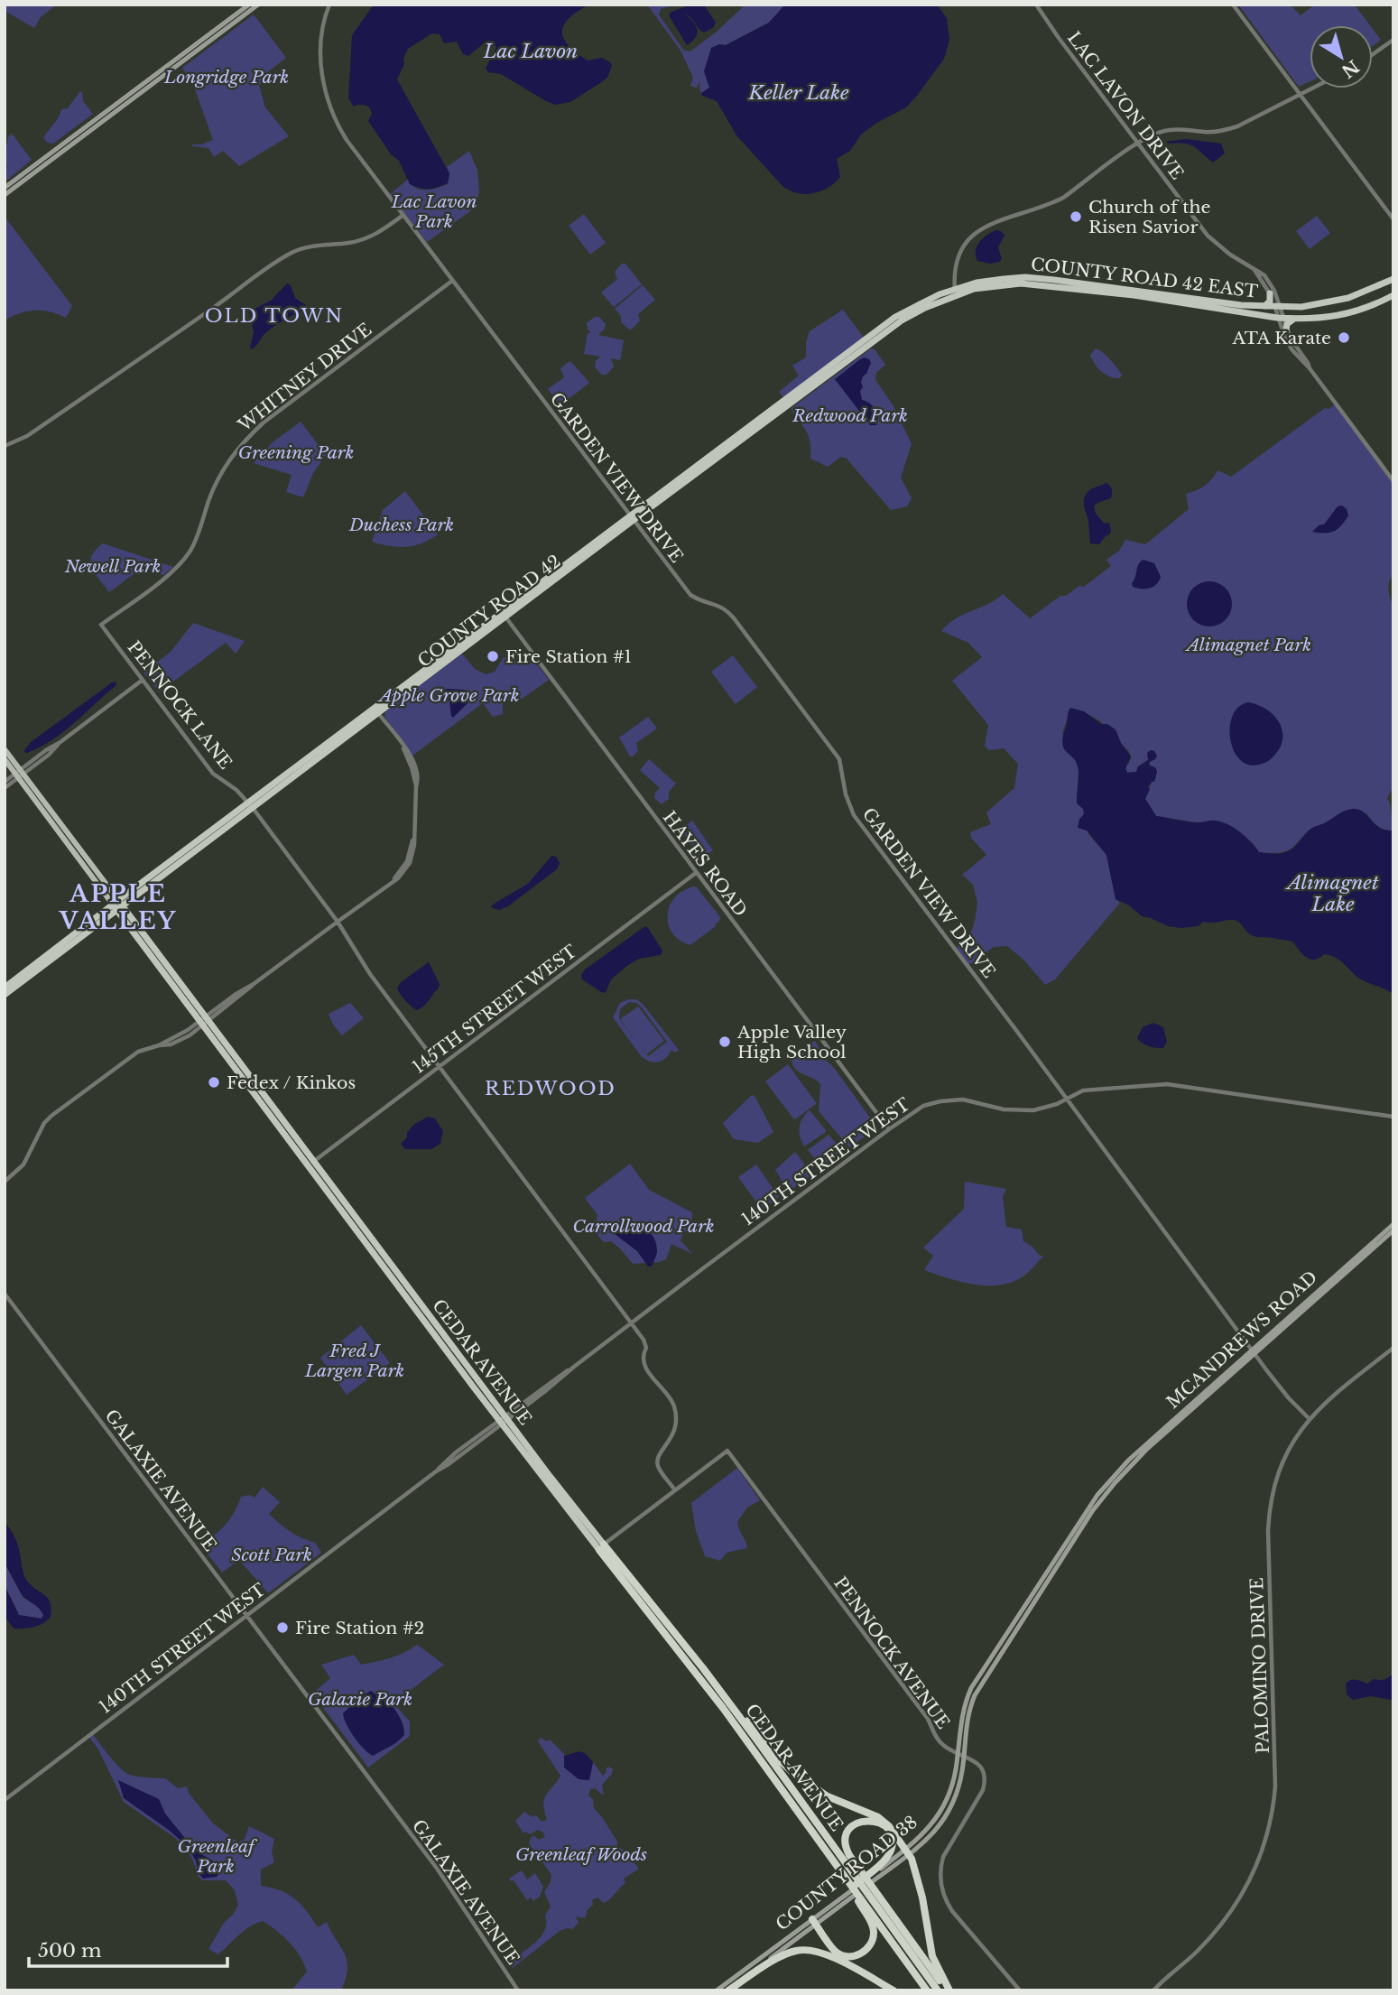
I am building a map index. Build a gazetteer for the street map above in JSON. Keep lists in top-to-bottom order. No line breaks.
{"streets":{"highway":["COUNTY ROAD 42 EAST","COUNTY ROAD 42","CEDAR AVENUE"],"main road":["MCANDREWS ROAD","COUNTY ROAD 38"],"street":["LAC LAVON DRIVE","WHITNEY DRIVE","GARDEN VIEW DRIVE","PENNOCK LANE","HAYES ROAD","145TH STREET WEST","140TH STREET WEST","GALAXIE AVENUE","PENNOCK AVENUE","PALOMINO DRIVE"]},"crossings":[["LAC LAVON DRIVE","COUNTY ROAD 42 EAST"],["COUNTY ROAD 42 EAST","COUNTY ROAD 42"],["WHITNEY DRIVE","GARDEN VIEW DRIVE"],["WHITNEY DRIVE","PENNOCK LANE"],["GARDEN VIEW DRIVE","COUNTY ROAD 42"],["GARDEN VIEW DRIVE","140TH STREET WEST"],["GARDEN VIEW DRIVE","MCANDREWS ROAD"],["GARDEN VIEW DRIVE","PALOMINO DRIVE"],["COUNTY ROAD 42","PENNOCK LANE"],["COUNTY ROAD 42","HAYES ROAD"],["COUNTY ROAD 42","CEDAR AVENUE"],["HAYES ROAD","145TH STREET WEST"],["HAYES ROAD","140TH STREET WEST"],["145TH STREET WEST","CEDAR AVENUE"],["140TH STREET WEST","CEDAR AVENUE"],["140TH STREET WEST","GALAXIE AVENUE"],["MCANDREWS ROAD","COUNTY ROAD 38"],["PENNOCK AVENUE","COUNTY ROAD 38"]],"districts":["OLD TOWN","APPLE VALLEY","REDWOOD"],"water":["Lac Lavon","Keller Lake","Alimagnet Lake"],"parks":["Longridge Park","Lac Lavon Park","Redwood Park","Greening Park","Duchess Park","Newell Park","Alimagnet Park","Apple Grove Park","Carrollwood Park","Fred J Largen Park","Scott Park","Galaxie Park","Greenleaf Park","Greenleaf Woods"],"places":["Church of the Risen Savior","ATA Karate","Fire Station #1","Apple Valley High School","Fedex / Kinkos","Fire Station #2"],"scale_bar":"500 m","north":"bottom right"}
